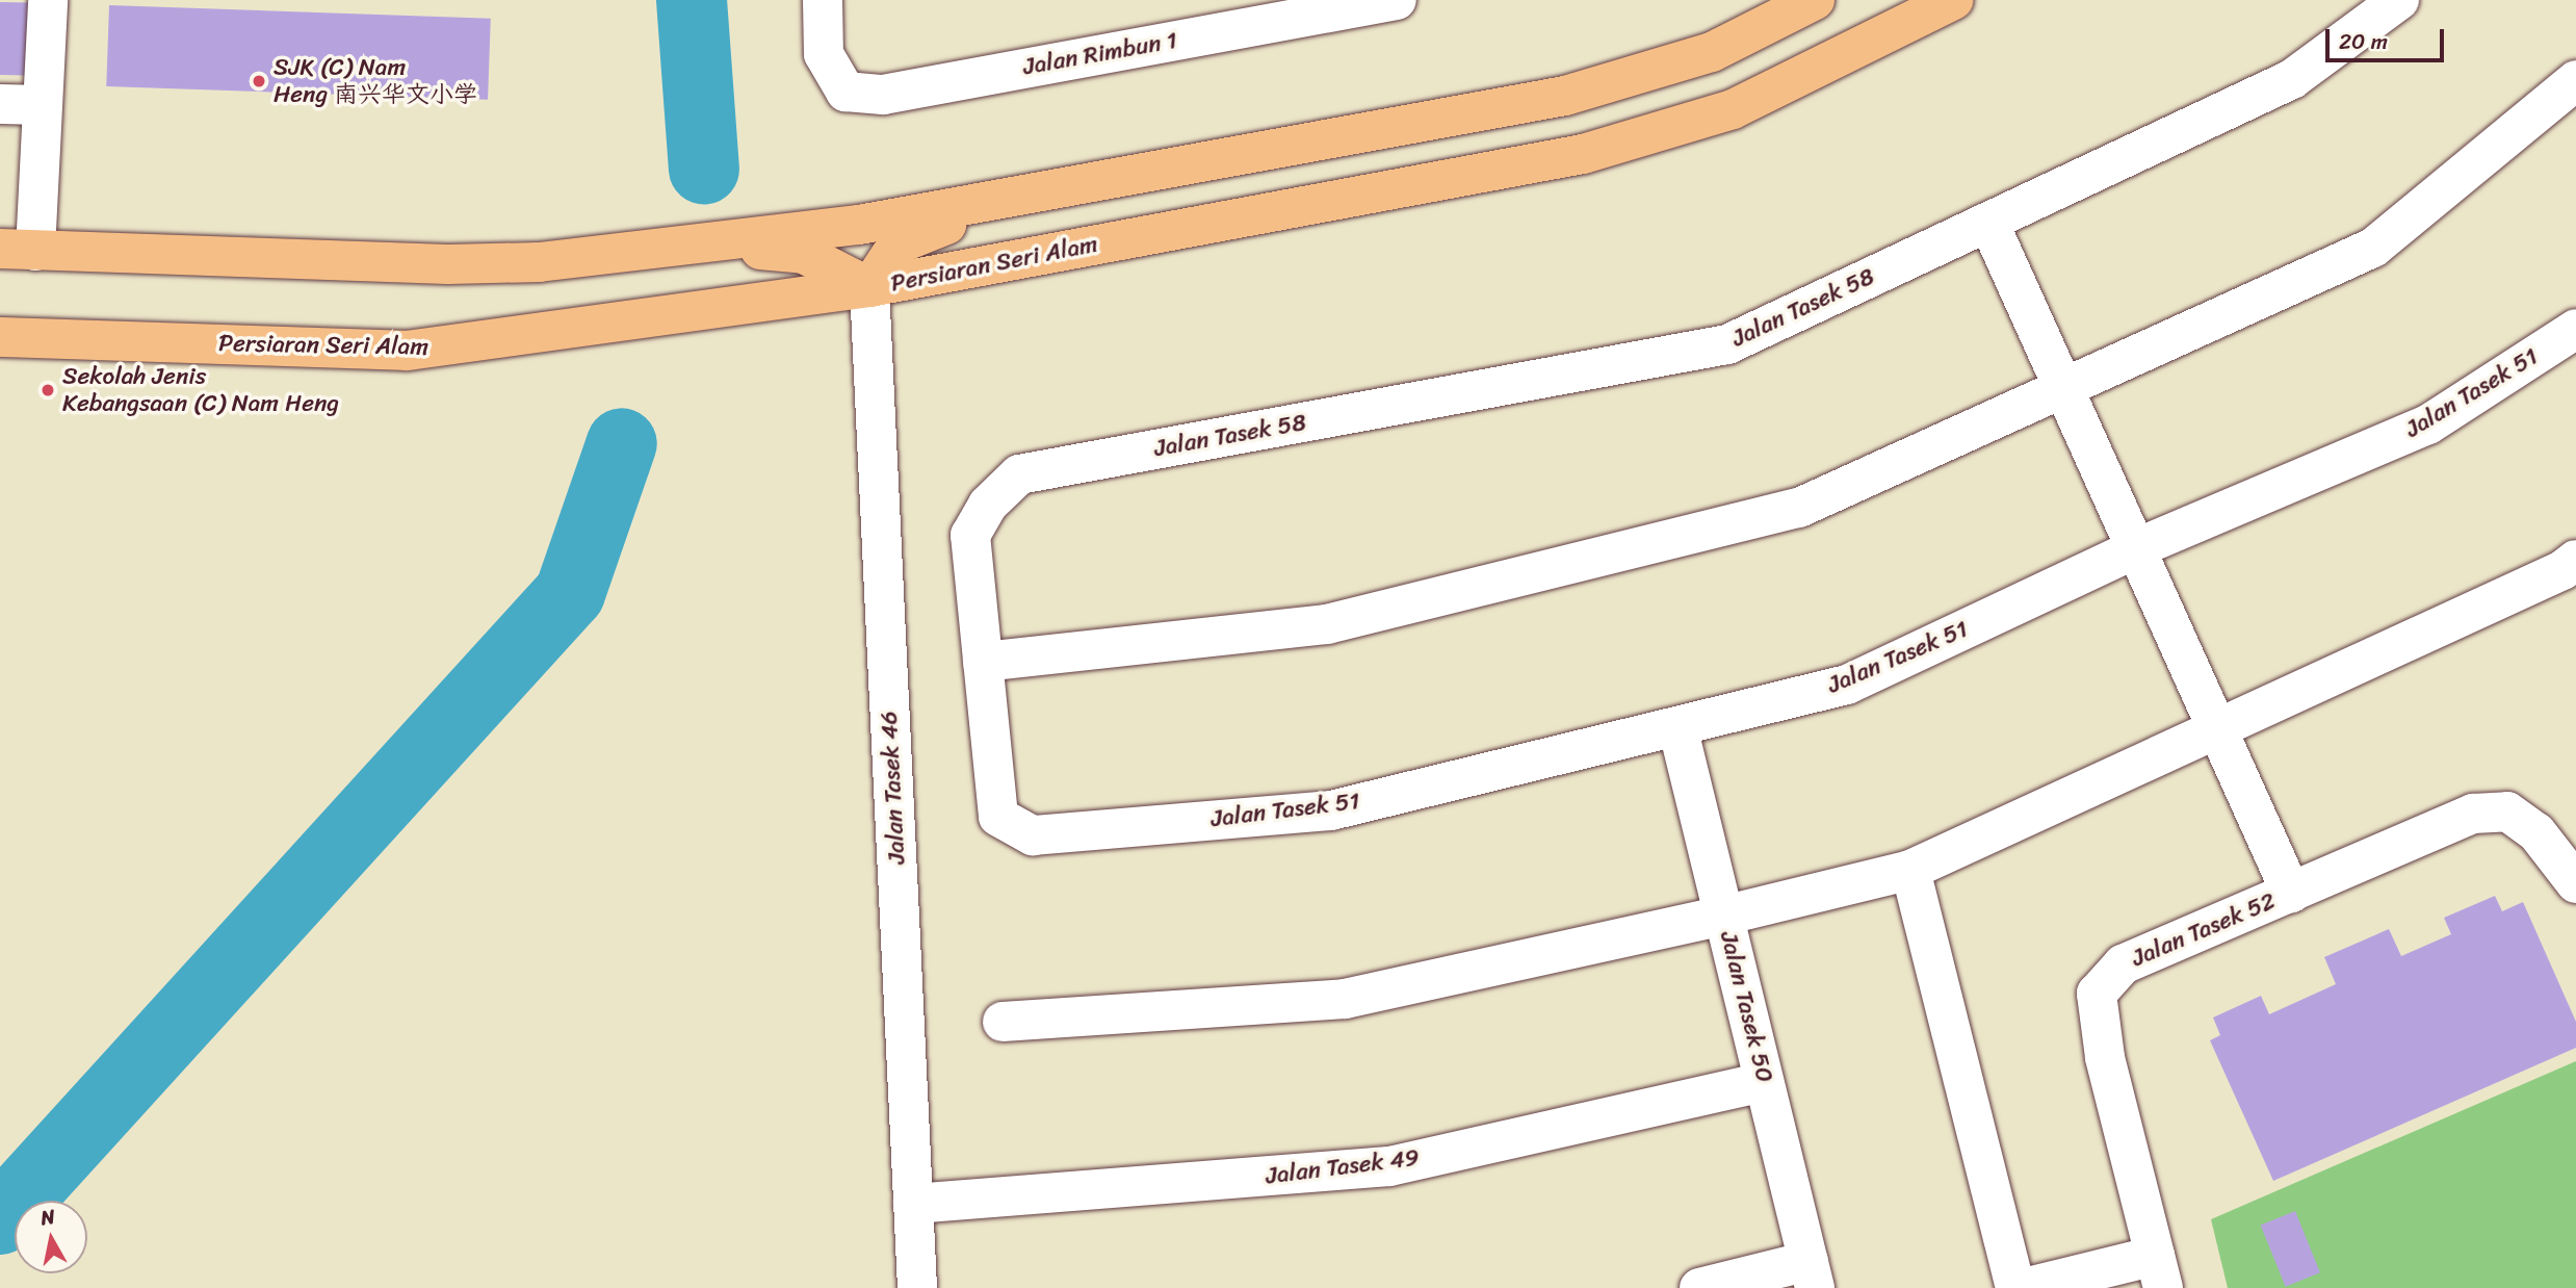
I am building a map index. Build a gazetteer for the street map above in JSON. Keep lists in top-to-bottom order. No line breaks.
{"streets":{"main road":["Persiaran Seri Alam"],"street":["Jalan Rimbun 1","Jalan Tasek 58","Jalan Tasek 51","Jalan Tasek 46","Jalan Tasek 52","Jalan Tasek 50","Jalan Tasek 49"]},"crossings":[["Persiaran Seri Alam","Jalan Tasek 46"],["Jalan Tasek 58","Jalan Tasek 51"],["Jalan Tasek 51","Jalan Tasek 50"],["Jalan Tasek 46","Jalan Tasek 49"],["Jalan Tasek 50","Jalan Tasek 49"]],"places":["SJK (C) Nam Heng 南兴华文小学","Sekolah Jenis Kebangsaan (C) Nam Heng"],"scale_bar":"20 m","north":"top"}
